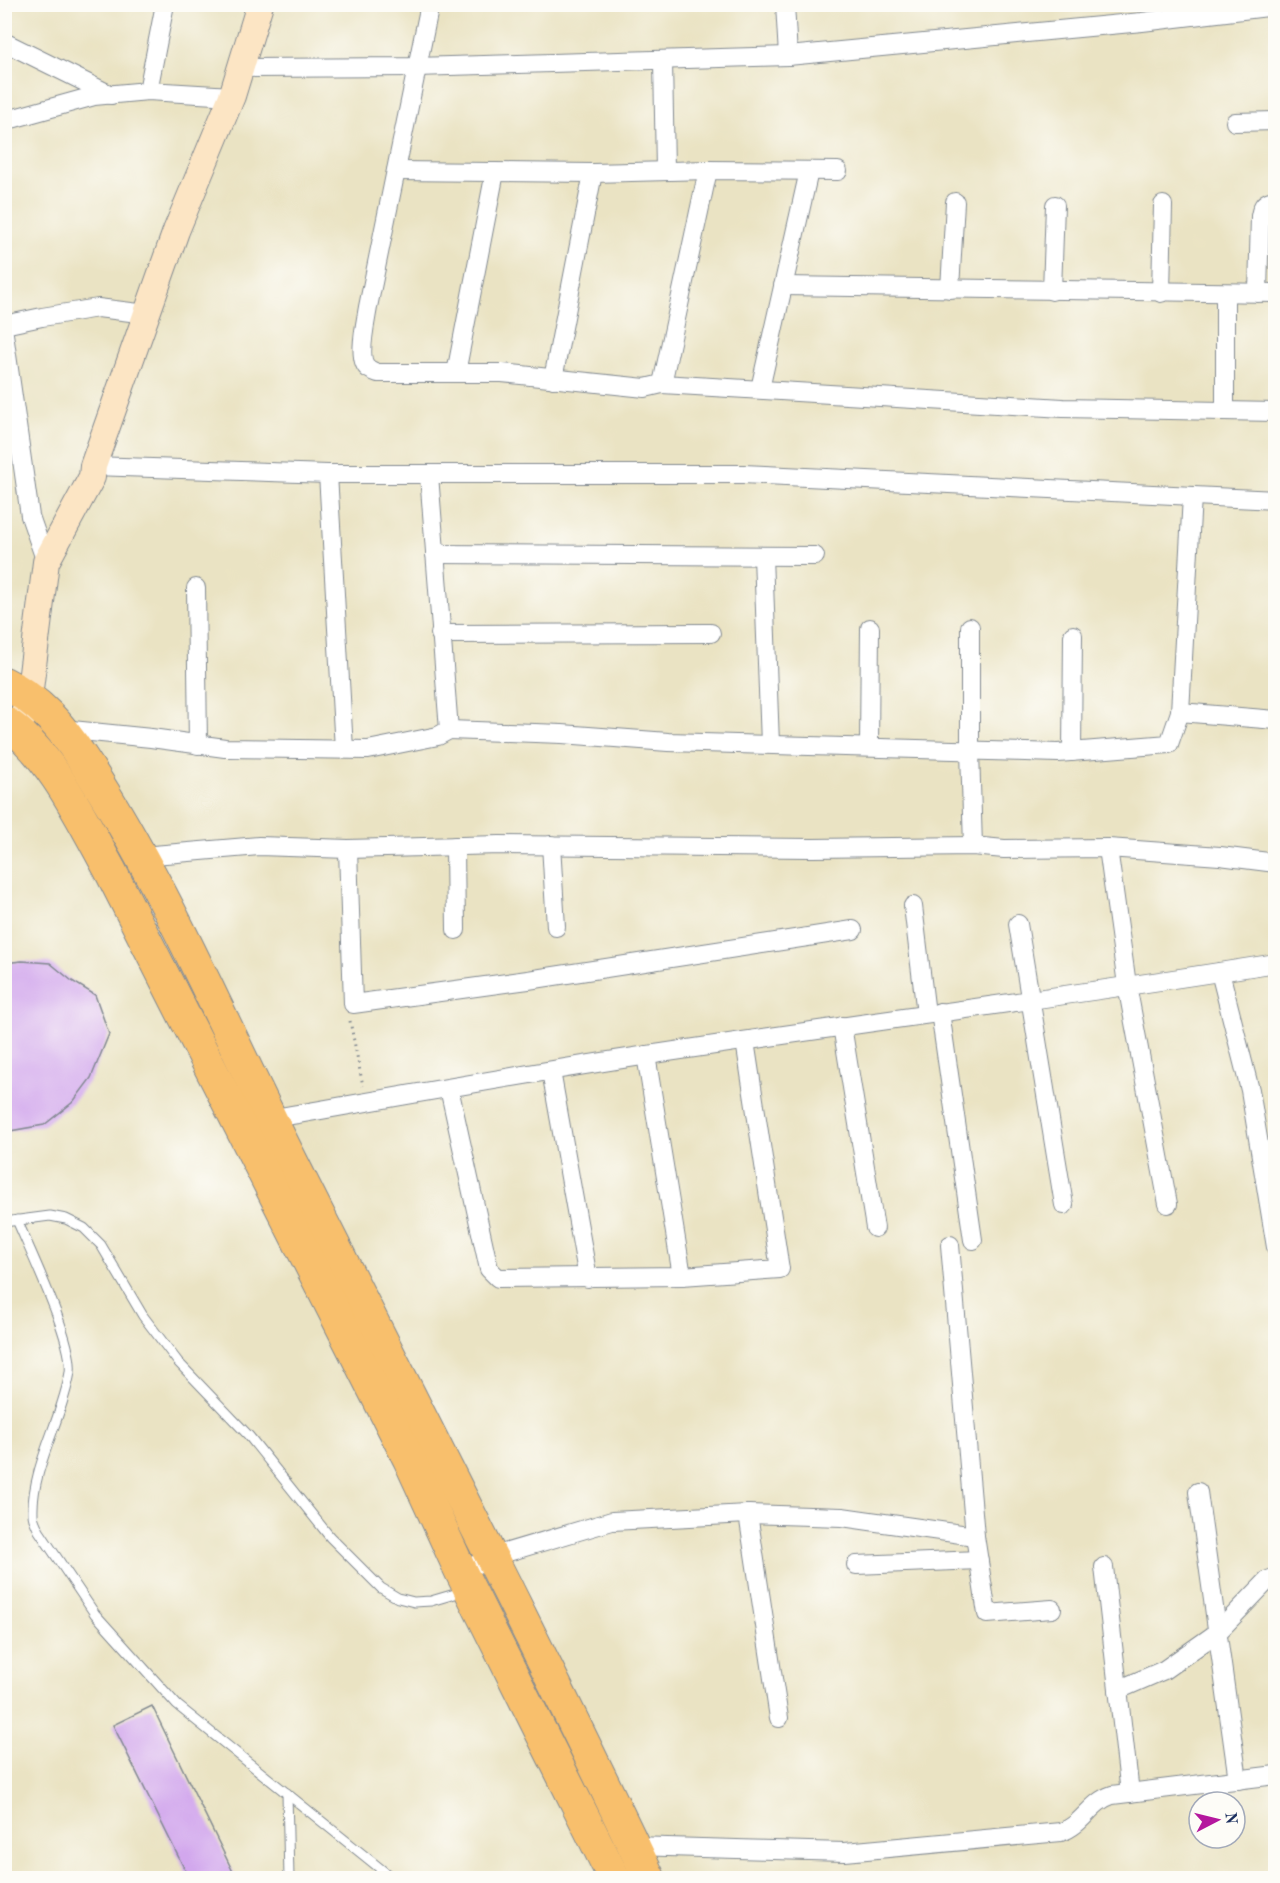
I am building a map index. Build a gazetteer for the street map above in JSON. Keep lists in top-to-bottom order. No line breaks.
{"north":"right"}
